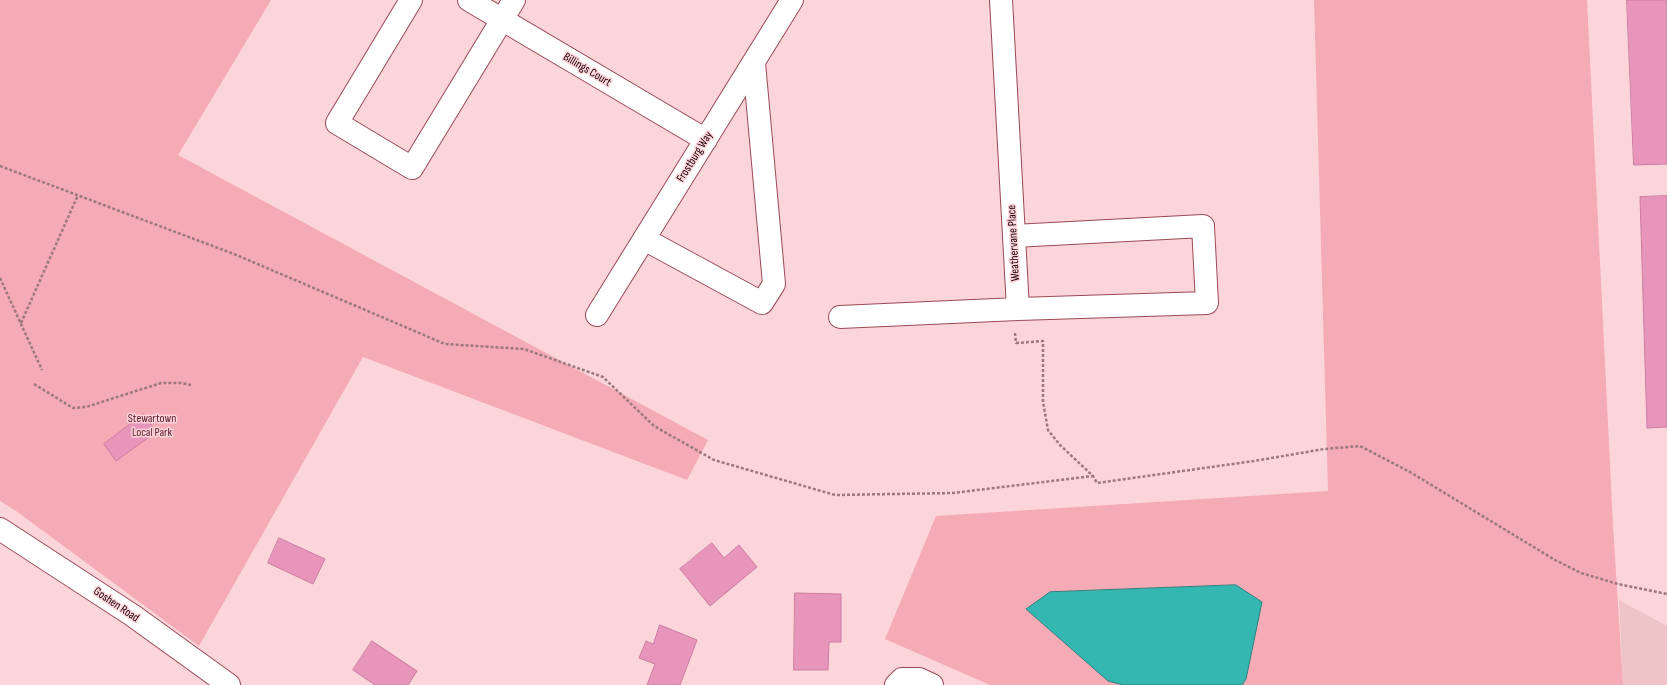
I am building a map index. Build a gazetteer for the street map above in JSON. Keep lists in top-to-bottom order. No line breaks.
{"streets":{"street":["Billings Court","Frostburg Way","Weathervane Place","Goshen Road"]},"crossings":[["Billings Court","Frostburg Way"]],"parks":["Stewartown Local Park"]}
